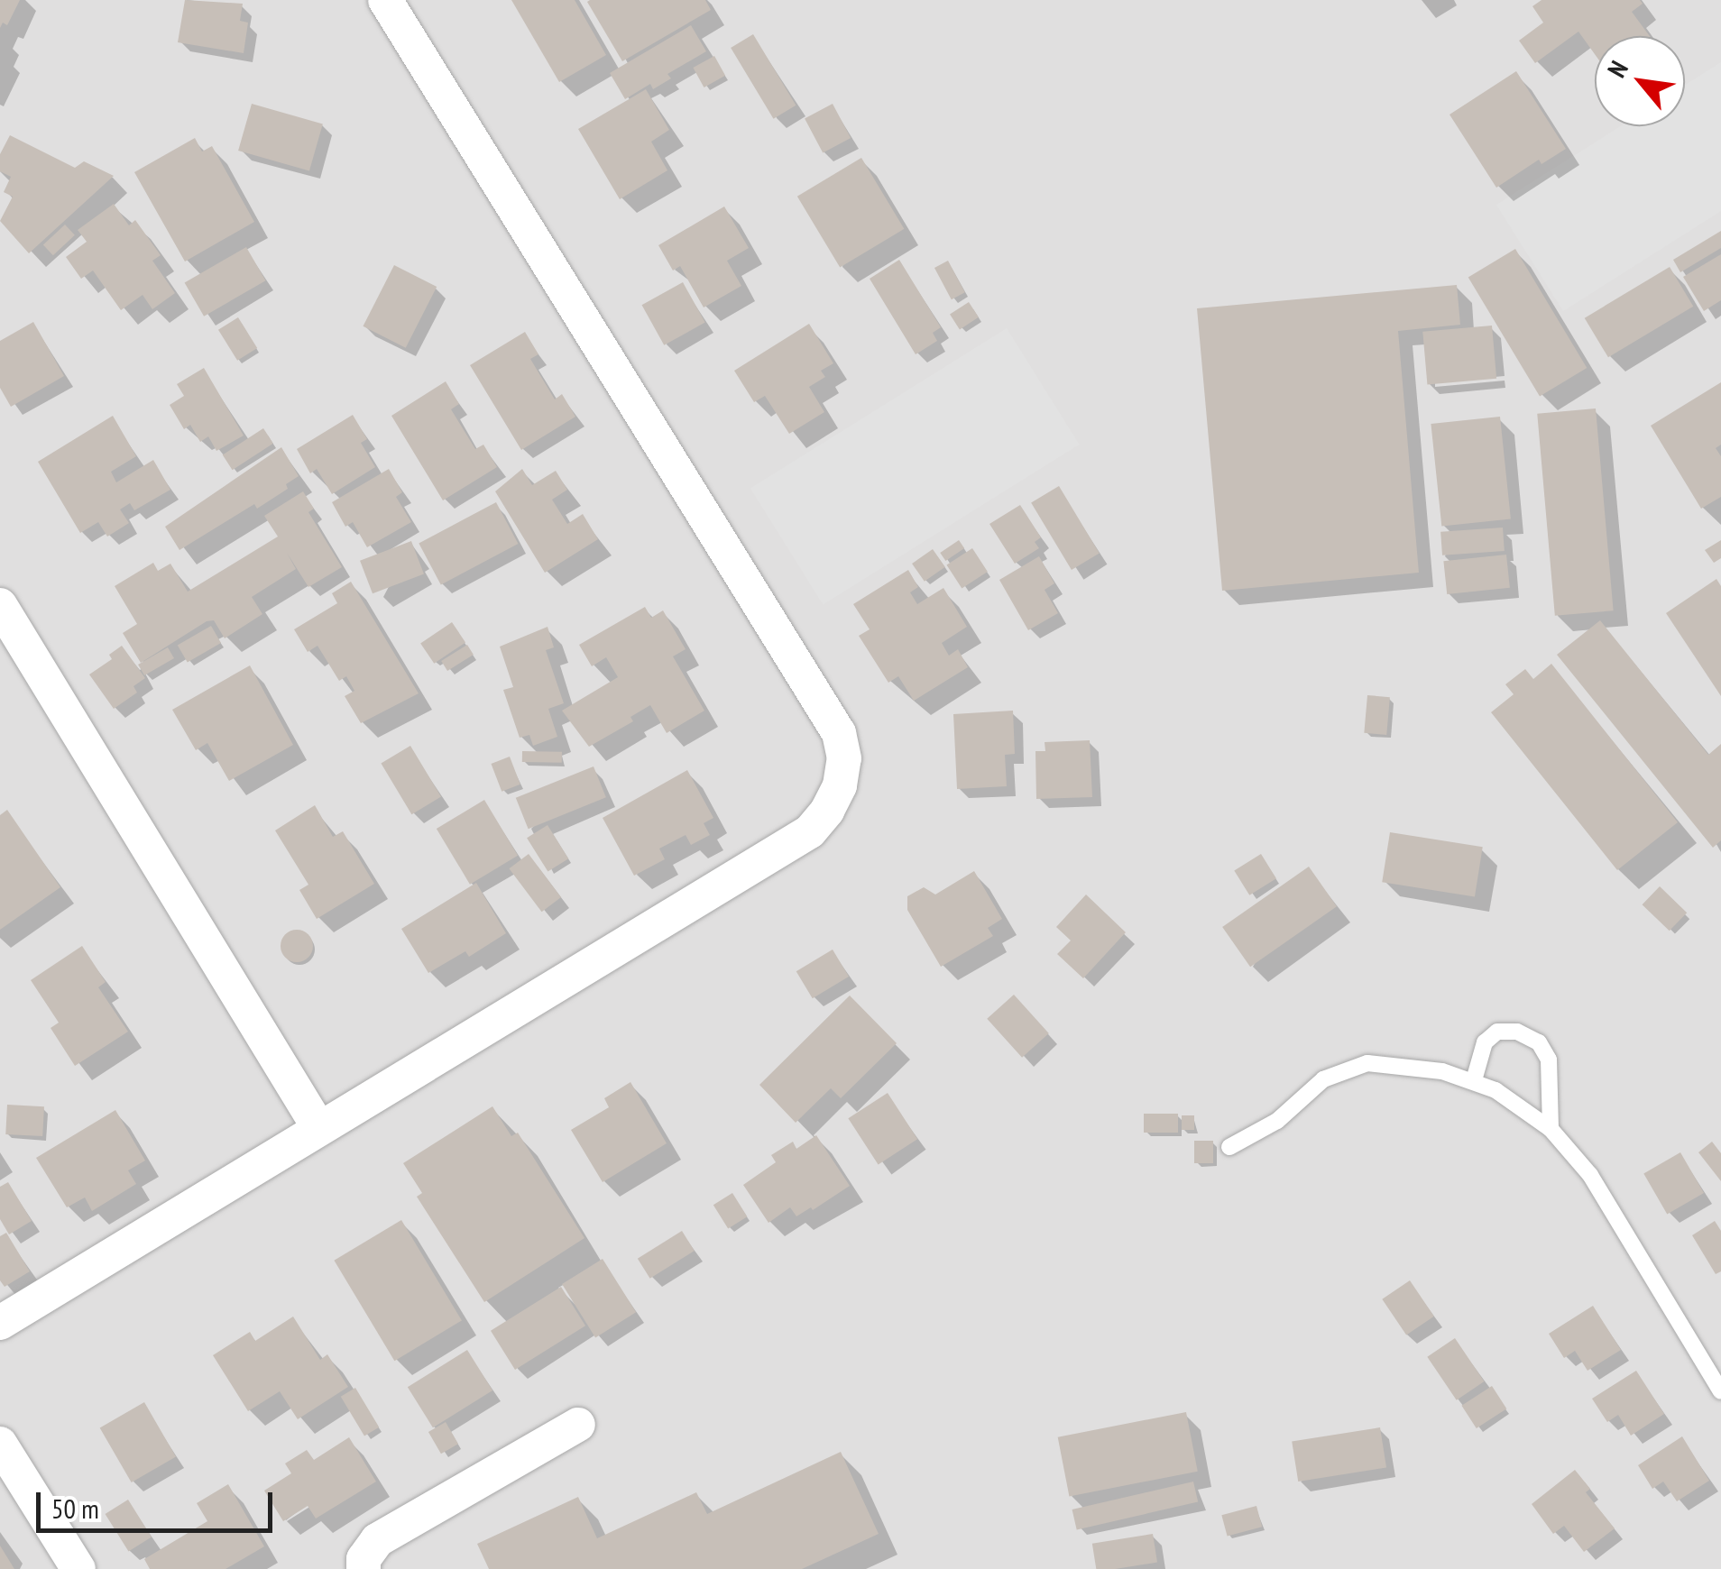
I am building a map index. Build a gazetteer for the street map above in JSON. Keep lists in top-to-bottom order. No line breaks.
{"scale_bar":"50 m","north":"top left"}
